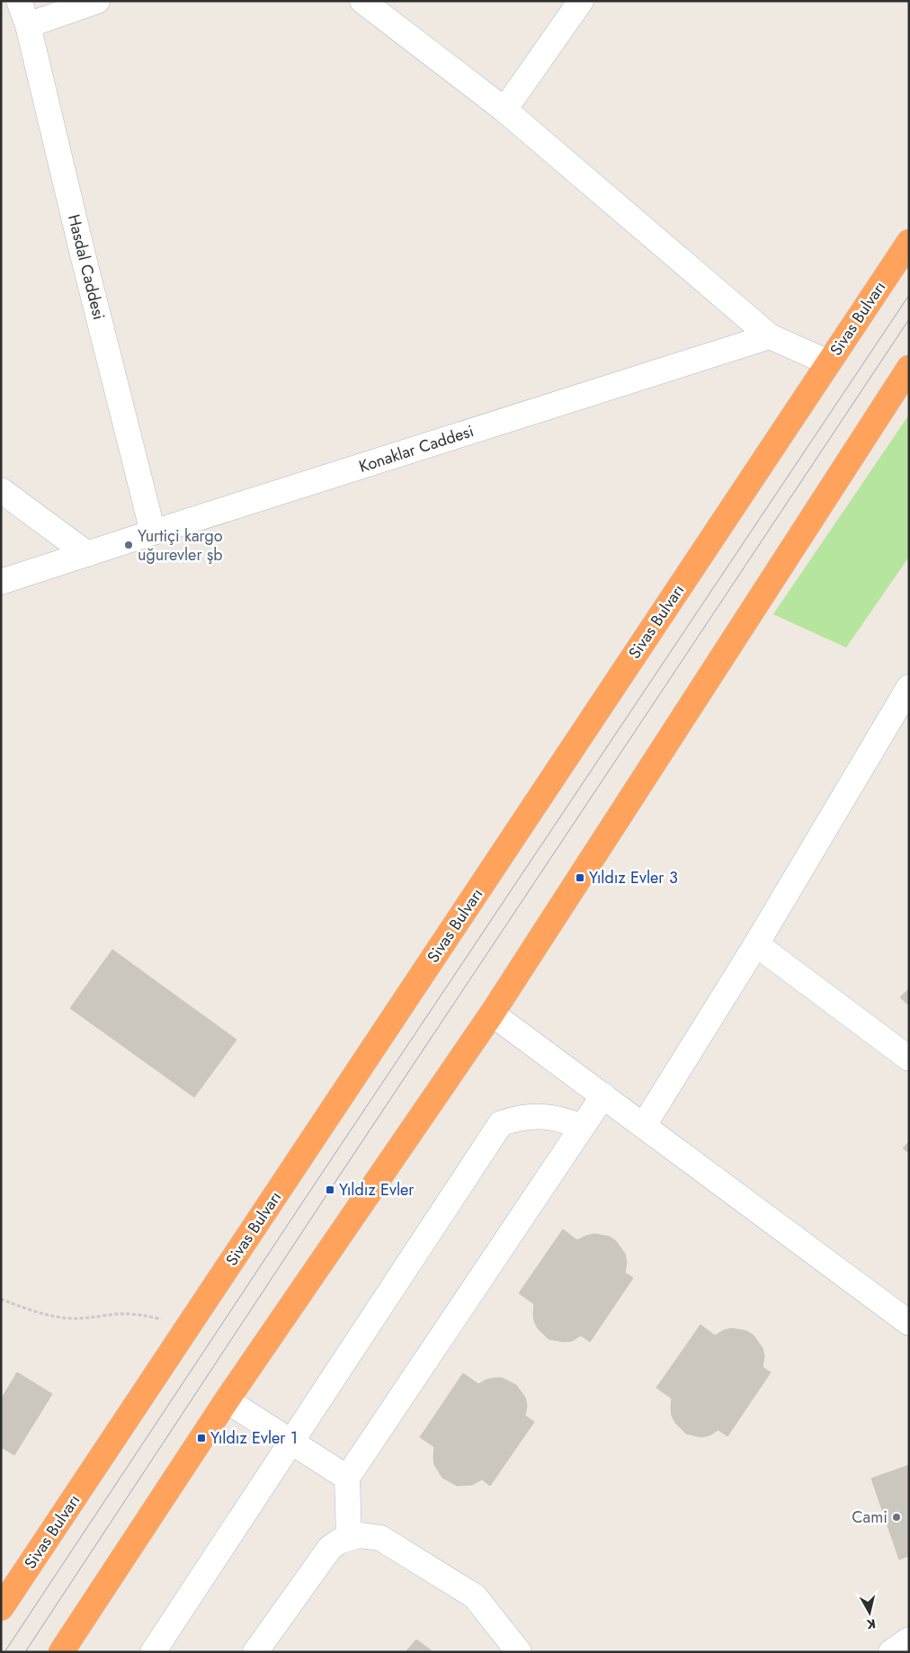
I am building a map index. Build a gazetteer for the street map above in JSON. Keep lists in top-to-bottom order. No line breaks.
{"streets":{"highway":["Sivas Bulvarı"],"street":["Hasdal Caddesi","Konaklar Caddesi"]},"crossings":[["Hasdal Caddesi","Konaklar Caddesi"]],"places":{"other":["Yurtiçi kargo uğurevler şb","Cami"],"transit":["Yıldız Evler 3","Yıldız Evler","Yıldız Evler 1"]},"north":"bottom"}
